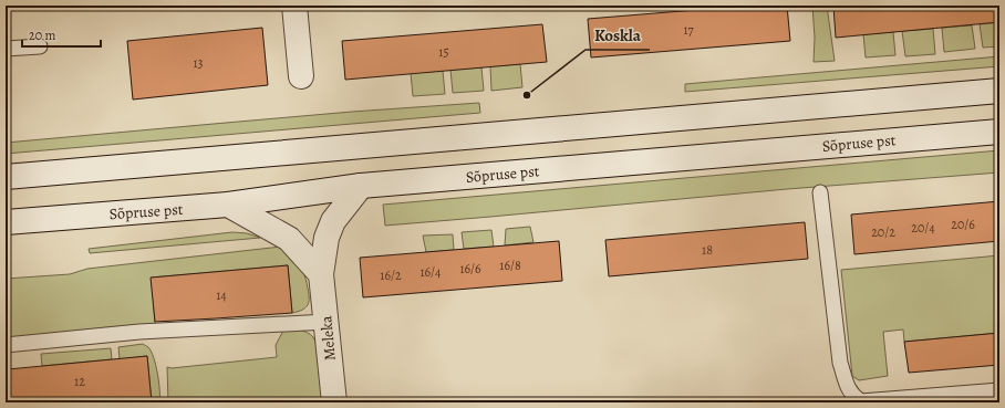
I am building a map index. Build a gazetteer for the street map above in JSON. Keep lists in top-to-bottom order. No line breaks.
{"streets":{"main road":["Sõpruse pst","Meleka"]},"crossings":[["Sõpruse pst","Meleka"]],"places":["Koskla"],"house_numbers":["17","15","13","20/6","20/4","20/2","18","16/8","16/6","16/4","16/2","14","12"],"scale_bar":"20 m"}
